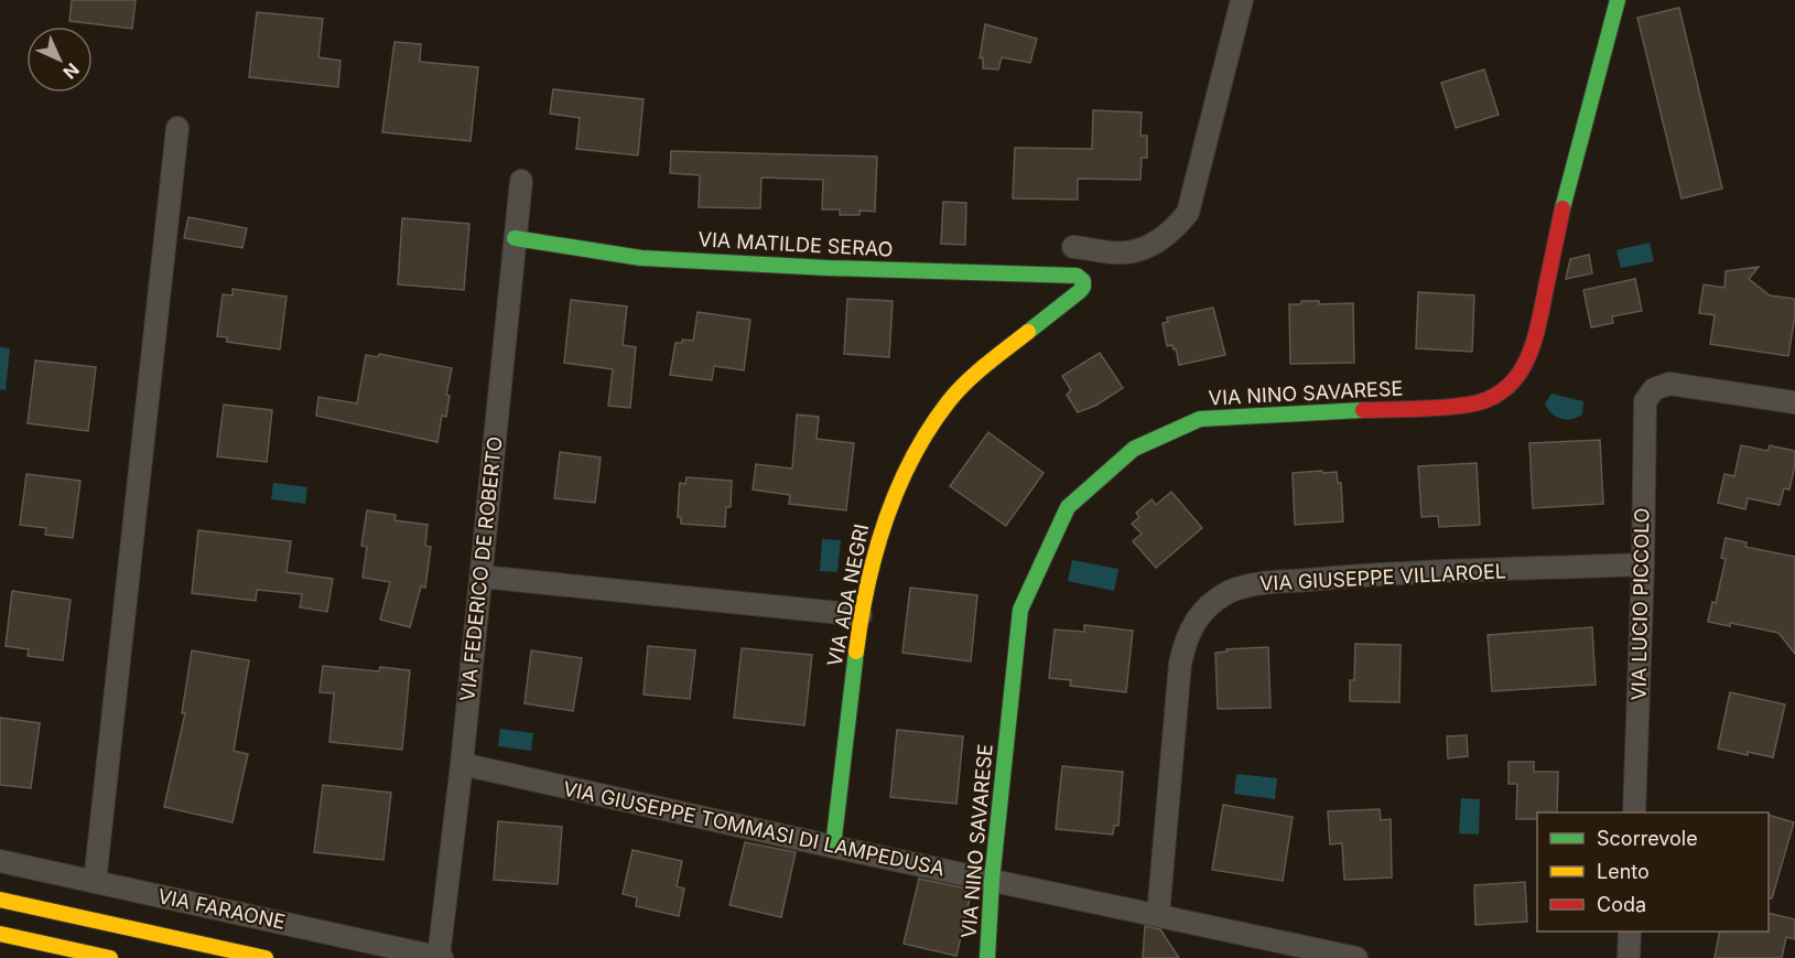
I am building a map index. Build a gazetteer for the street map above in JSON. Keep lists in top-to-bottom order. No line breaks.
{"streets":{"street":["VIA MATILDE SERAO","VIA NINO SAVARESE","VIA FEDERICO DE ROBERTO","VIA GIUSEPPE VILLAROEL","VIA ADA NEGRI","VIA LUCIO PICCOLO","VIA GIUSEPPE TOMMASI DI LAMPEDUSA","VIA FARAONE"]},"crossings":[["VIA MATILDE SERAO","VIA FEDERICO DE ROBERTO"],["VIA MATILDE SERAO","VIA ADA NEGRI"],["VIA NINO SAVARESE","VIA GIUSEPPE TOMMASI DI LAMPEDUSA"],["VIA FEDERICO DE ROBERTO","VIA GIUSEPPE TOMMASI DI LAMPEDUSA"],["VIA FEDERICO DE ROBERTO","VIA FARAONE"],["VIA GIUSEPPE VILLAROEL","VIA LUCIO PICCOLO"],["VIA GIUSEPPE VILLAROEL","VIA GIUSEPPE TOMMASI DI LAMPEDUSA"],["VIA ADA NEGRI","VIA GIUSEPPE TOMMASI DI LAMPEDUSA"]],"legend":["Scorrevole","Lento","Coda"],"north":"bottom right"}
